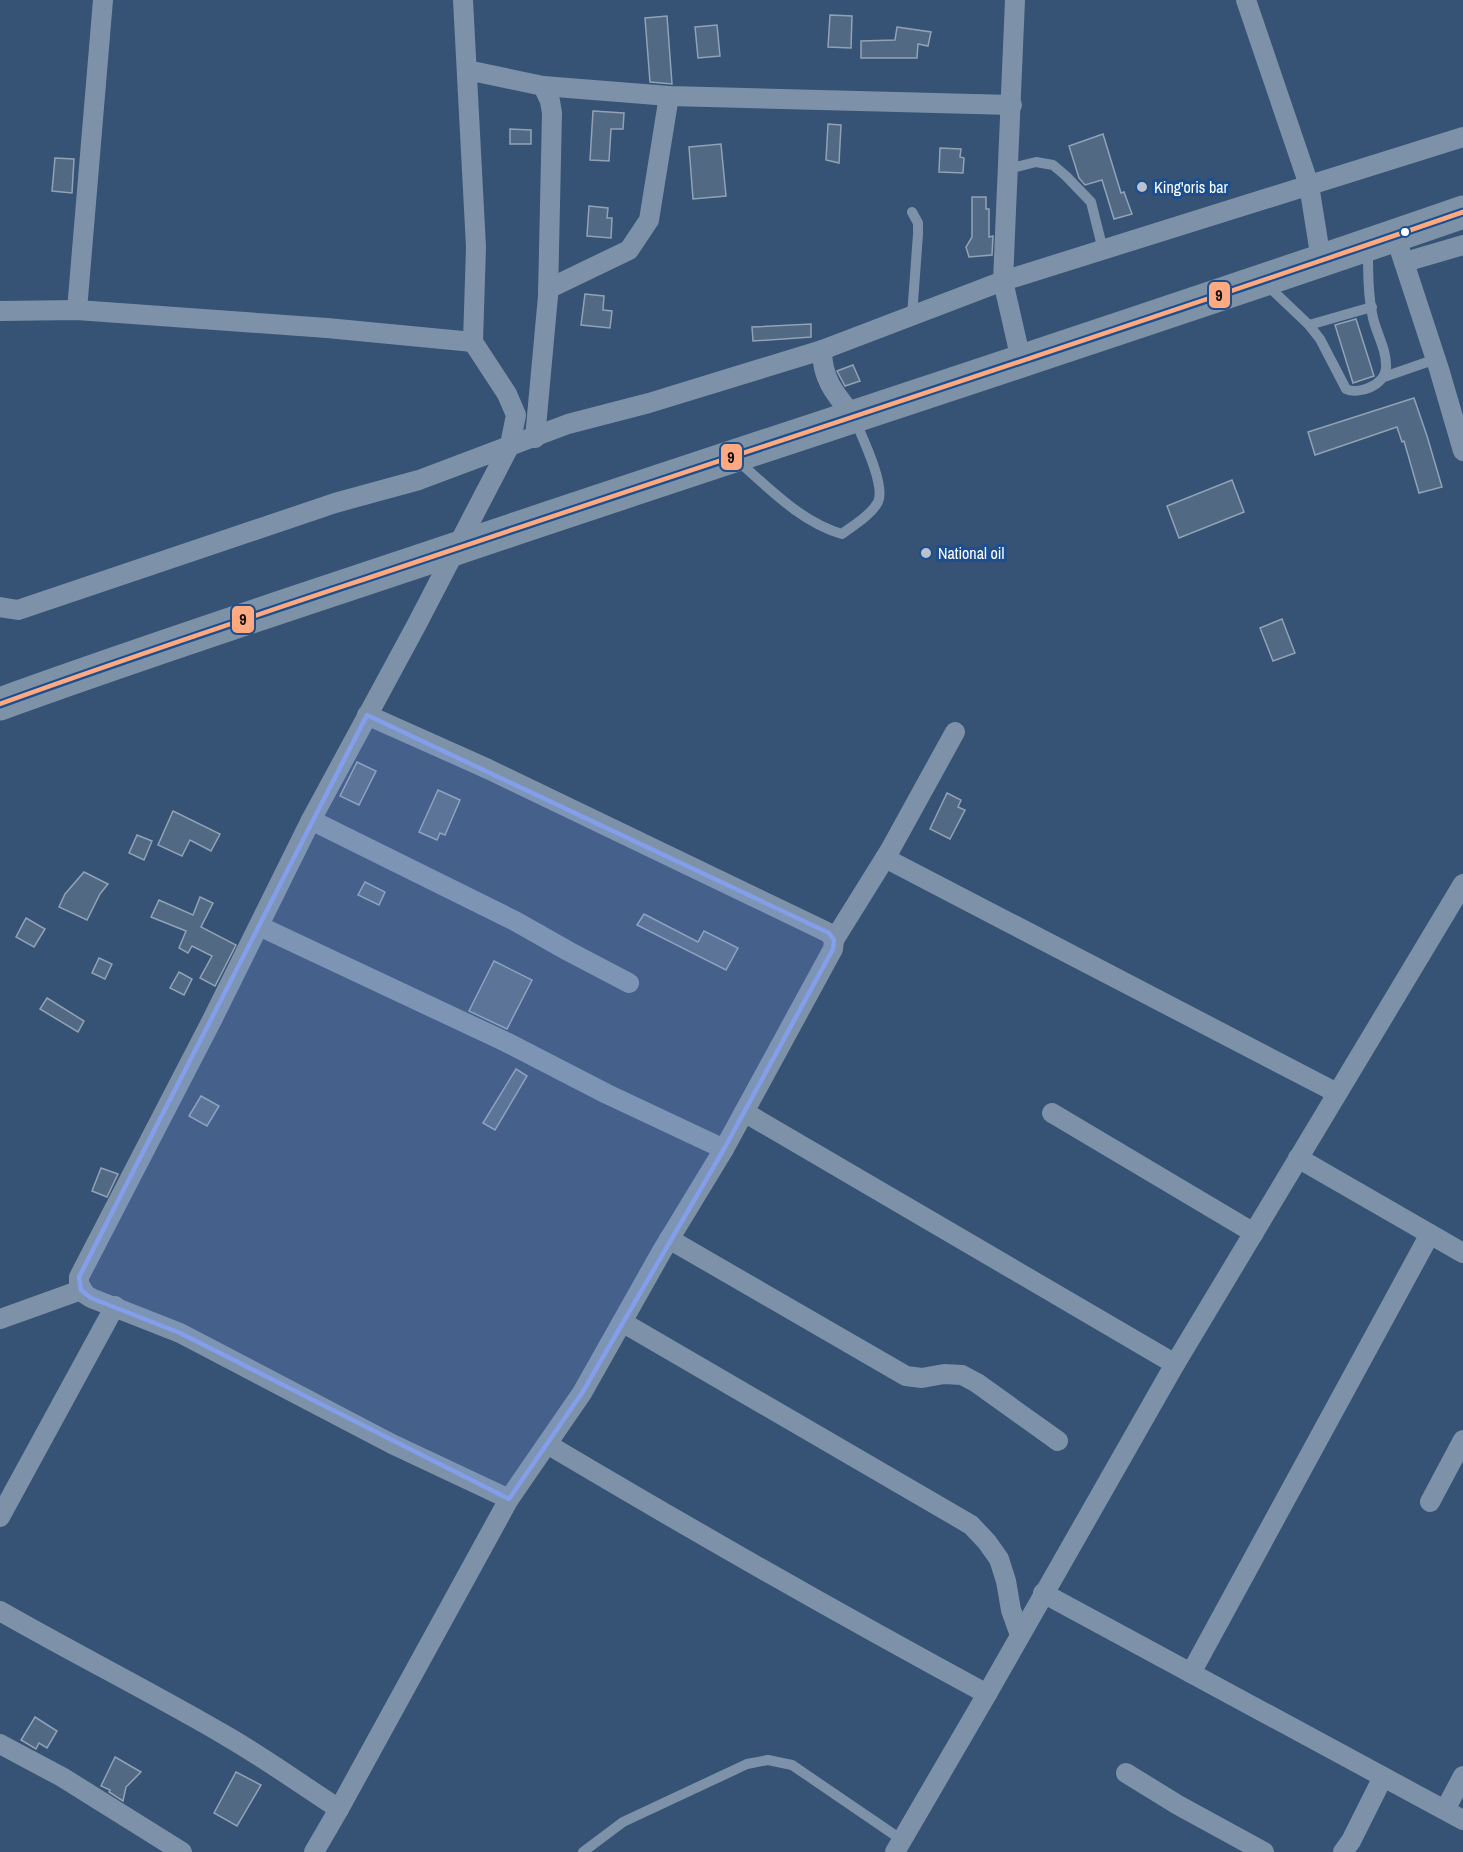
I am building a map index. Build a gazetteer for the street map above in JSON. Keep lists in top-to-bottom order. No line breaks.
{"places":["King'oris bar","National oil"],"lines":["transit line 9"]}
